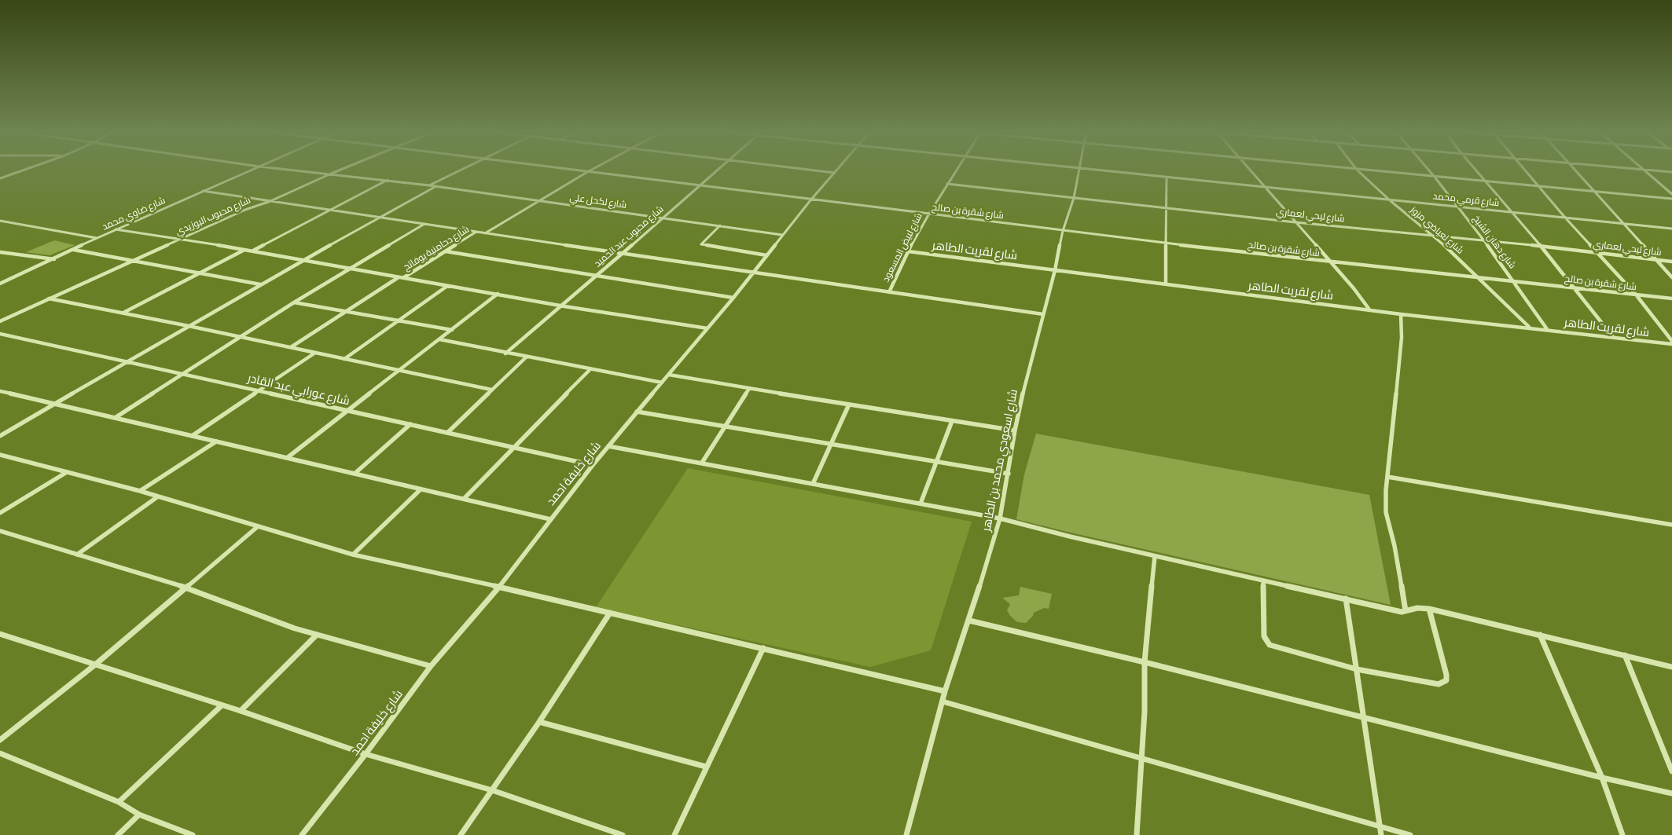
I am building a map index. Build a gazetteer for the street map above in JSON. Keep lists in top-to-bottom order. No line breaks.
{"streets":{"street":["شارع قرمي محمد","شارع لكحل علي","شارع شقرة بن صالح","شارع ضاوي محمد","شارع ليحي لعماري","شارع محبوب البوزيدي","شارع لعياضي مزوز","شارع محبوب عبد الحميد","شارع دهان الشيخ","شارع لبيض المسعود","شارع دحامنية بوفاتح","شارع لقريت الطاهر","شارع عورابي عبد القادر","شارع اسعودي محمد بن الطاهر","شارع خليفة احمد"]},"crossings":[["شارع قرمي محمد","شارع لعياضي مزوز"],["شارع قرمي محمد","شارع دهان الشيخ"],["شارع لكحل علي","شارع محبوب البوزيدي"],["شارع لكحل علي","شارع محبوب عبد الحميد"],["شارع لكحل علي","شارع دحامنية بوفاتح"],["شارع لكحل علي","شارع خليفة احمد"],["شارع شقرة بن صالح","شارع لعياضي مزوز"],["شارع شقرة بن صالح","شارع محبوب عبد الحميد"],["شارع شقرة بن صالح","شارع دهان الشيخ"],["شارع شقرة بن صالح","شارع لبيض المسعود"],["شارع شقرة بن صالح","شارع دحامنية بوفاتح"],["شارع شقرة بن صالح","شارع اسعودي محمد بن الطاهر"],["شارع شقرة بن صالح","شارع خليفة احمد"],["شارع ليحي لعماري","شارع لعياضي مزوز"],["شارع ليحي لعماري","شارع دهان الشيخ"],["شارع ليحي لعماري","شارع لبيض المسعود"],["شارع ليحي لعماري","شارع اسعودي محمد بن الطاهر"],["شارع لعياضي مزوز","شارع لقريت الطاهر"],["شارع دهان الشيخ","شارع لقريت الطاهر"],["شارع لبيض المسعود","شارع لقريت الطاهر"],["شارع لقريت الطاهر","شارع اسعودي محمد بن الطاهر"],["شارع عورابي عبد القادر","شارع خليفة احمد"]]}
